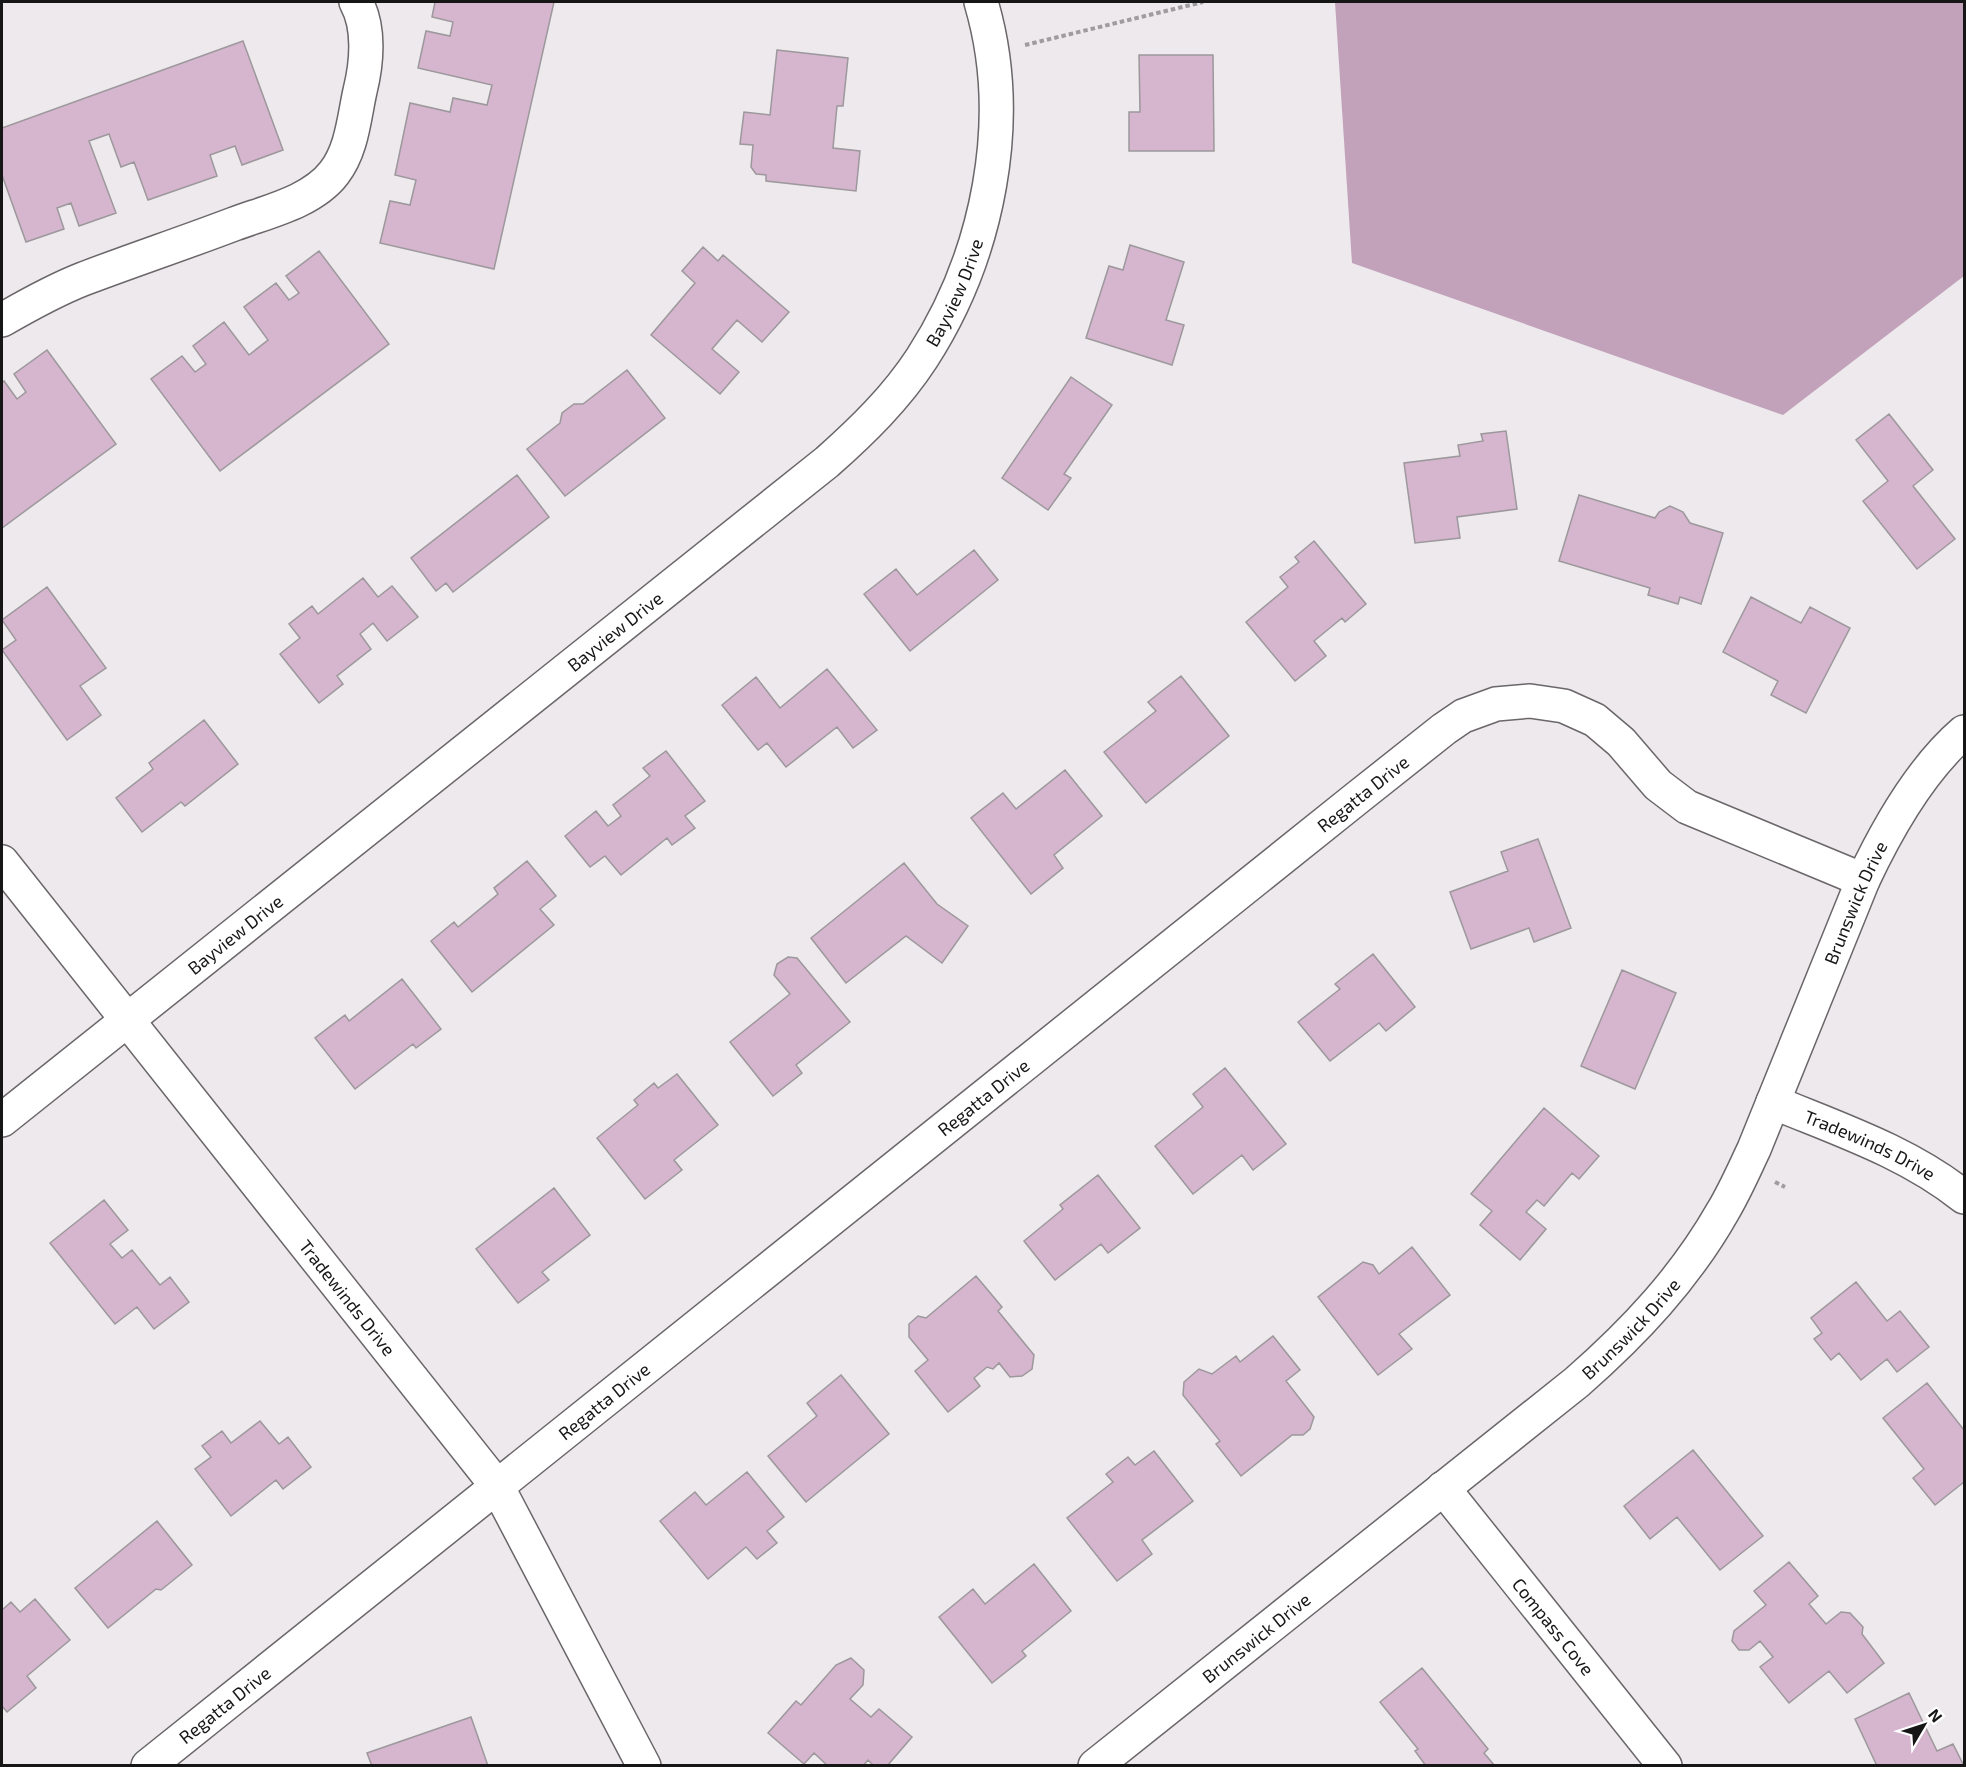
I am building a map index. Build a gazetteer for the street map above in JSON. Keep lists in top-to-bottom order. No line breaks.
{"streets":{"street":["Bayview Drive","Regatta Drive","Brunswick Drive","Tradewinds Drive","Compass Cove"]},"crossings":[["Bayview Drive","Tradewinds Drive"],["Regatta Drive","Brunswick Drive"],["Regatta Drive","Tradewinds Drive"],["Brunswick Drive","Tradewinds Drive"],["Brunswick Drive","Compass Cove"]],"north":"top right"}
